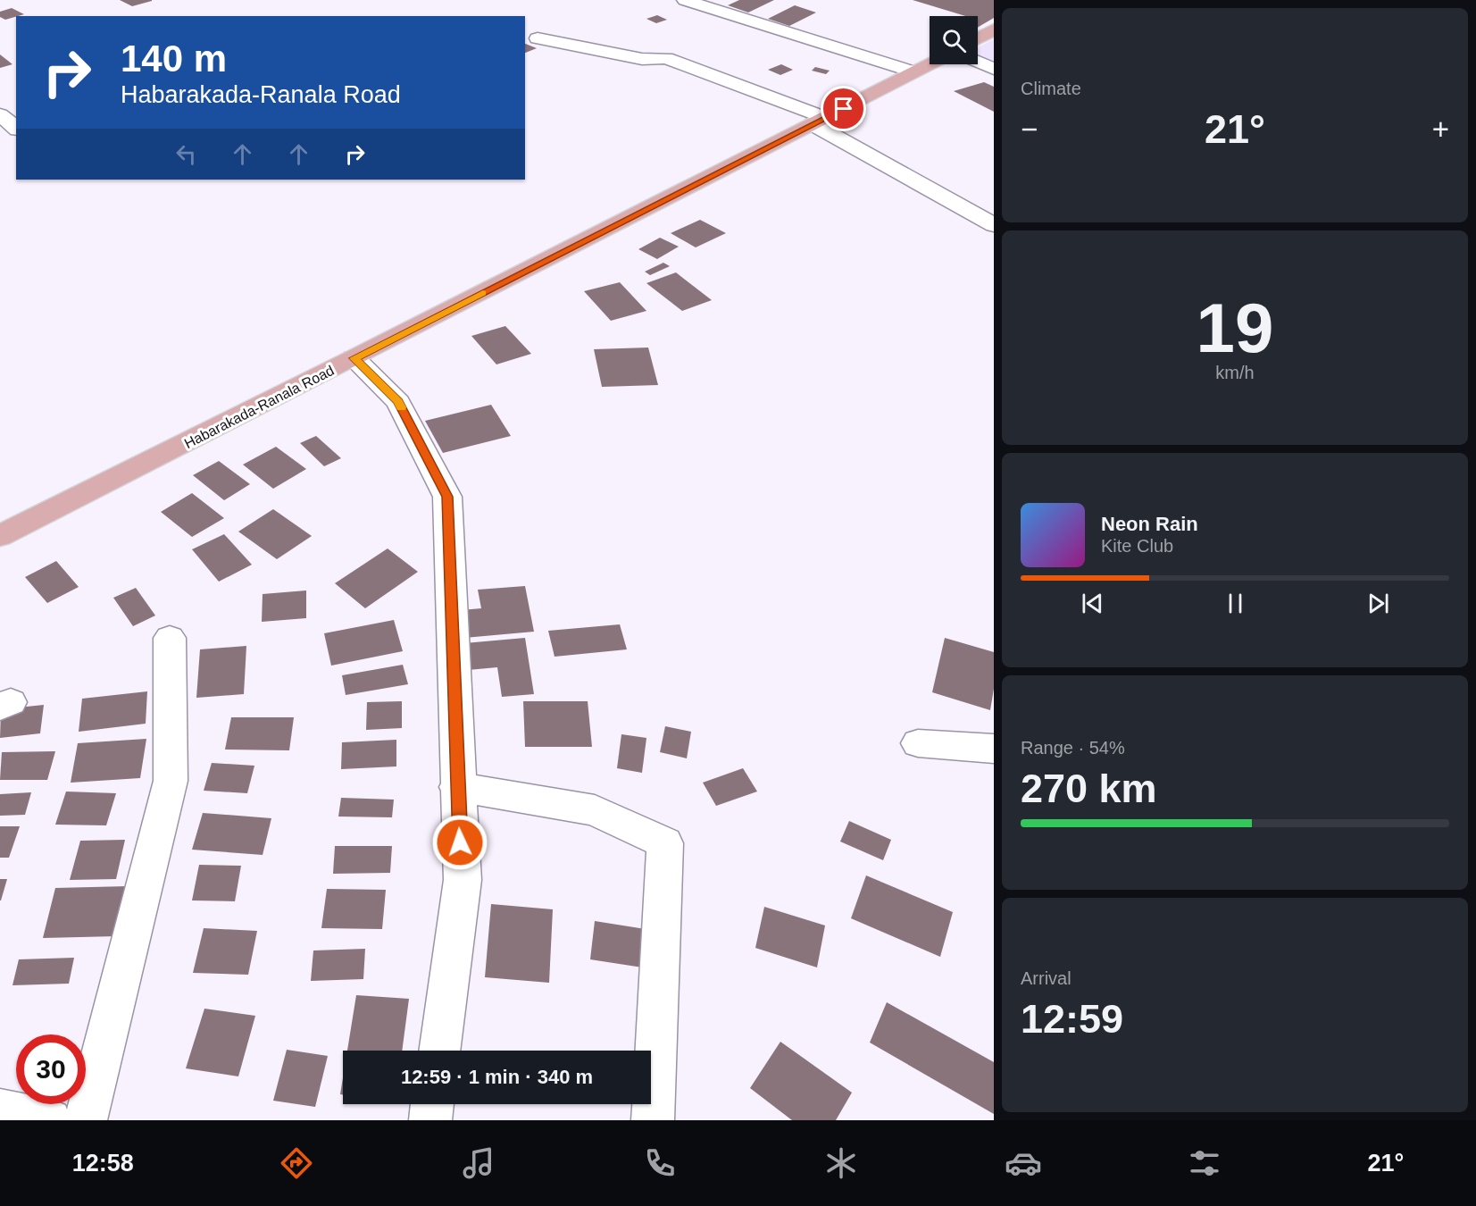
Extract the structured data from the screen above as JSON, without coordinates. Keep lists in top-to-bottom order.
{
  "streets": {
    "main road": ["Habarakada-Ranala Road"]
  },
  "page": {
    "tile": [
      "Climate",
      ["19", "km/h"],
      ["Range · 54%", "270 km"],
      ["Arrival", "12:59"]
    ],
    "turn": ["140 m", "Habarakada-Ranala Road"],
    "heat": ["−", "21°", "+"],
    "song": ["Neon Rain", "Kite Club"],
    "limit": "30",
    "trip": "12:59 · 1 min · 340 m",
    "tabs": ["12:58", "21°"]
  }
}
